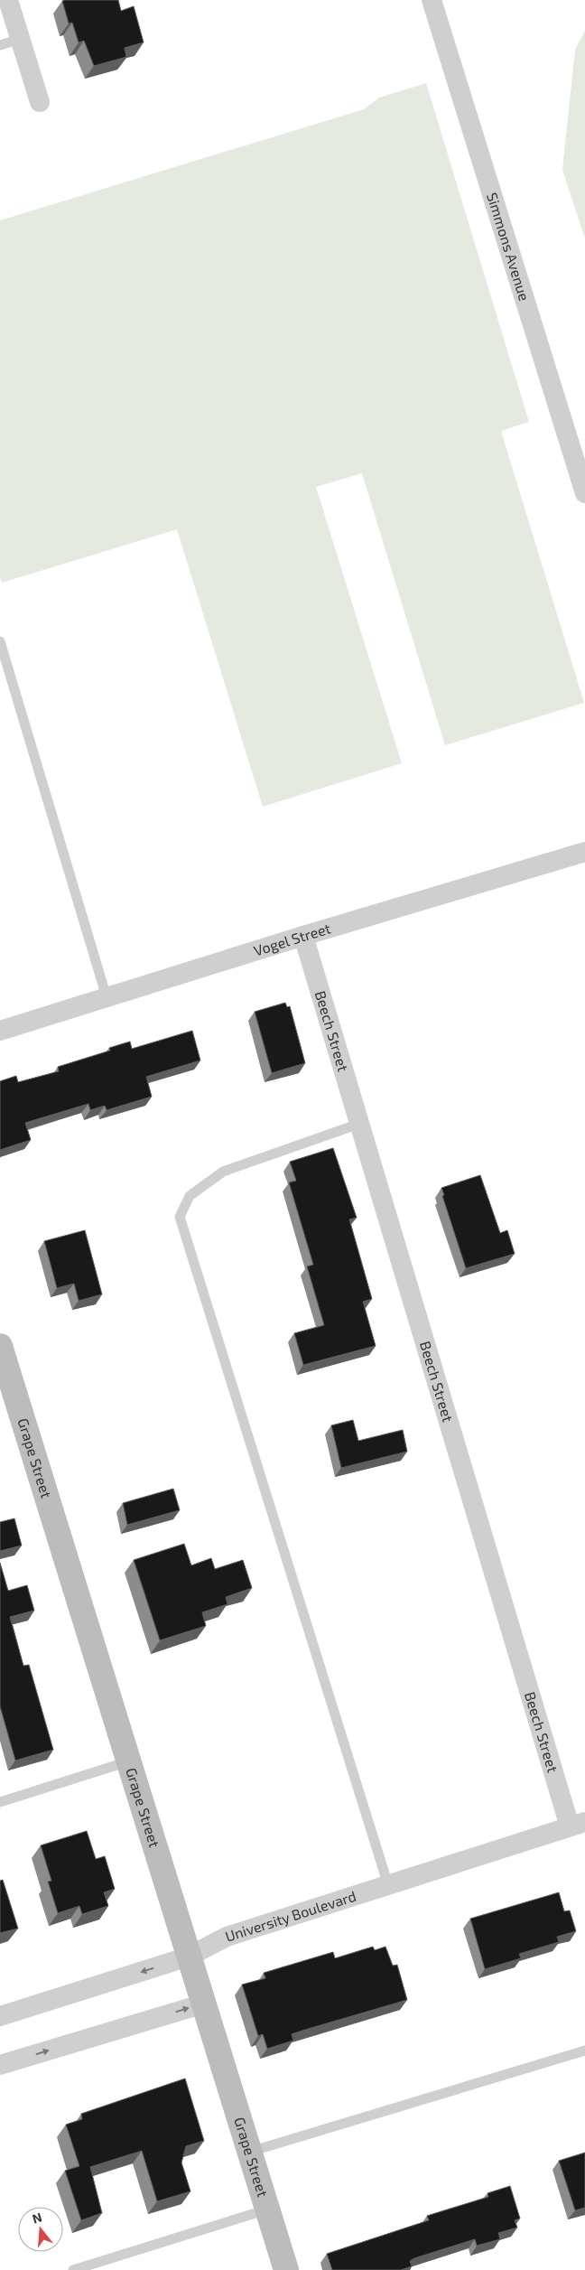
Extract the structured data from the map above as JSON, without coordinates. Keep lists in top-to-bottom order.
{
  "streets": {
    "street": [
      "Simmons Avenue",
      "Vogel Street",
      "Beech Street",
      "Grape Street",
      "University Boulevard"
    ]
  },
  "crossings": [
    ["Vogel Street", "Beech Street"],
    ["Beech Street", "University Boulevard"],
    ["Grape Street", "University Boulevard"]
  ],
  "north": "top"
}
